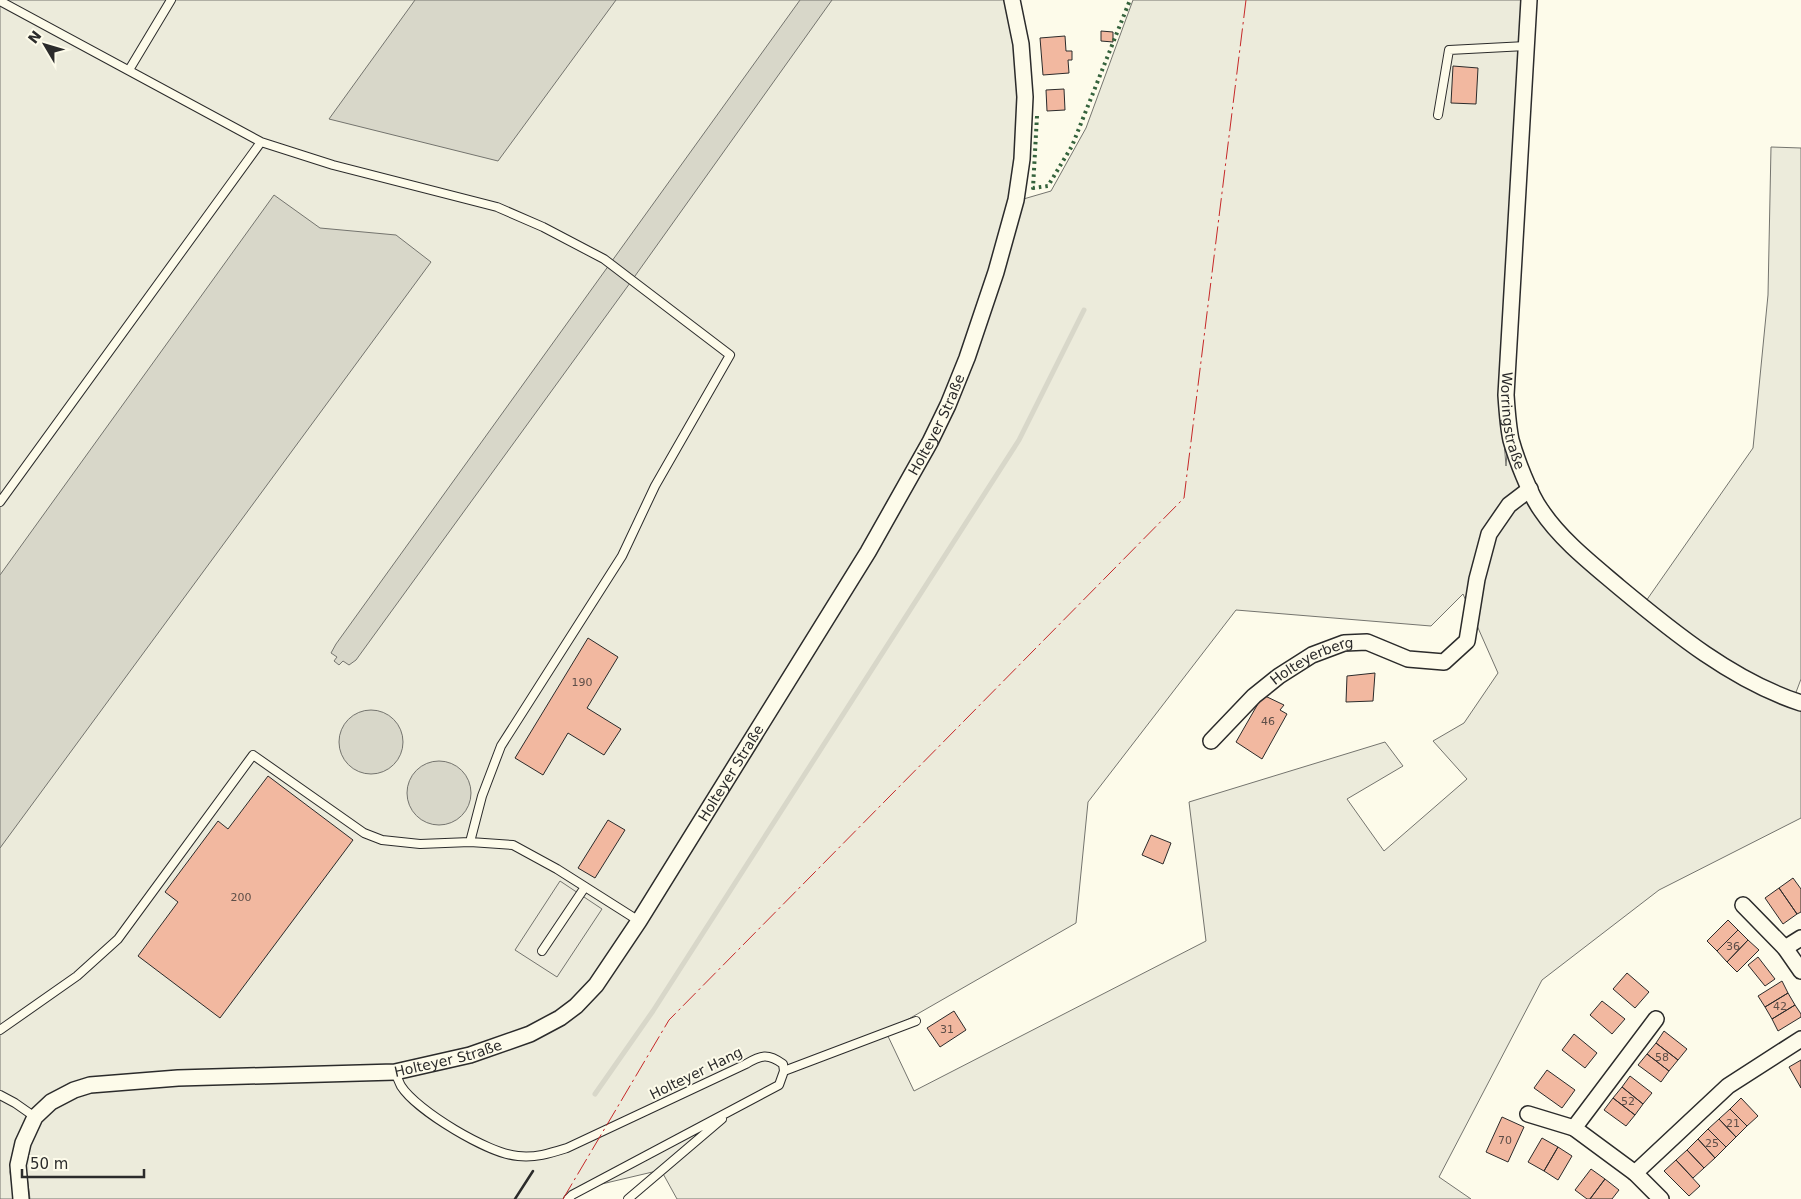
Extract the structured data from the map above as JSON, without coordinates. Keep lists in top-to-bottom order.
{
  "streets": {
    "street": ["Worringstraße", "Holteyer Straße", "Holteyerberg"],
    "lane": ["Holteyer Hang"]
  },
  "crossings": [
    ["Worringstraße", "Holteyerberg"],
    ["Holteyer Straße", "Holteyer Hang"]
  ],
  "house_numbers": [
    "190",
    "46",
    "200",
    "36",
    "42",
    "31",
    "58",
    "52",
    "21",
    "70",
    "25"
  ],
  "scale_bar": "50 m",
  "north": "top left"
}
